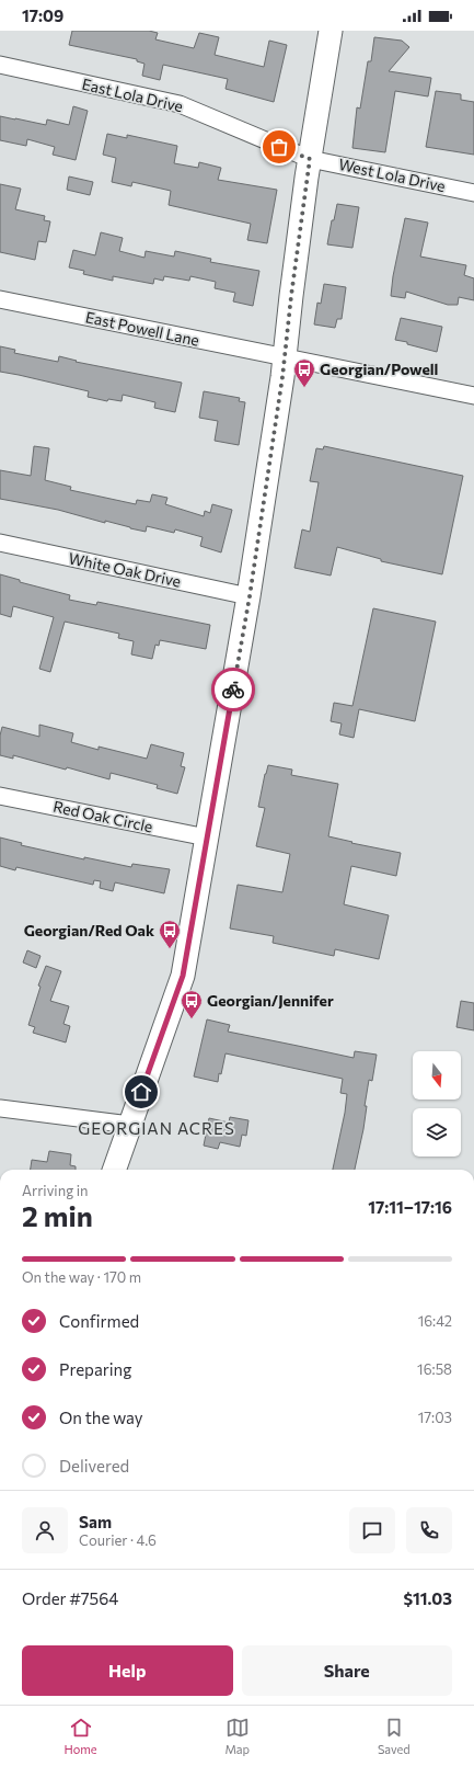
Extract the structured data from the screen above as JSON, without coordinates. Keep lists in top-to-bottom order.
{
  "streets": {
    "street": [
      "East Lola Drive",
      "West Lola Drive",
      "East Powell Lane",
      "White Oak Drive",
      "Red Oak Circle"
    ]
  },
  "crossings": [
    ["East Lola Drive", "West Lola Drive"]
  ],
  "districts": ["GEORGIAN ACRES"],
  "places": {
    "bus stop": ["Georgian/Powell", "Georgian/Red Oak", "Georgian/Jennifer"]
  },
  "north": "bottom",
  "page": {
    "status": "17:09",
    "heading": ["2 min", "Arriving in", "17:11–17:16"],
    "panel": [
      "Sam",
      "Courier · 4.6",
      "Order #7564",
      "$11.03"
    ],
    "bar": "On the way · 170 m",
    "list": [
      ["Confirmed", "16:42"],
      ["Preparing", "16:58"],
      ["On the way", "17:03"],
      "Delivered"
    ],
    "buttons": ["Help", "Share"],
    "tabs": ["Home", "Map", "Saved"]
  }
}
